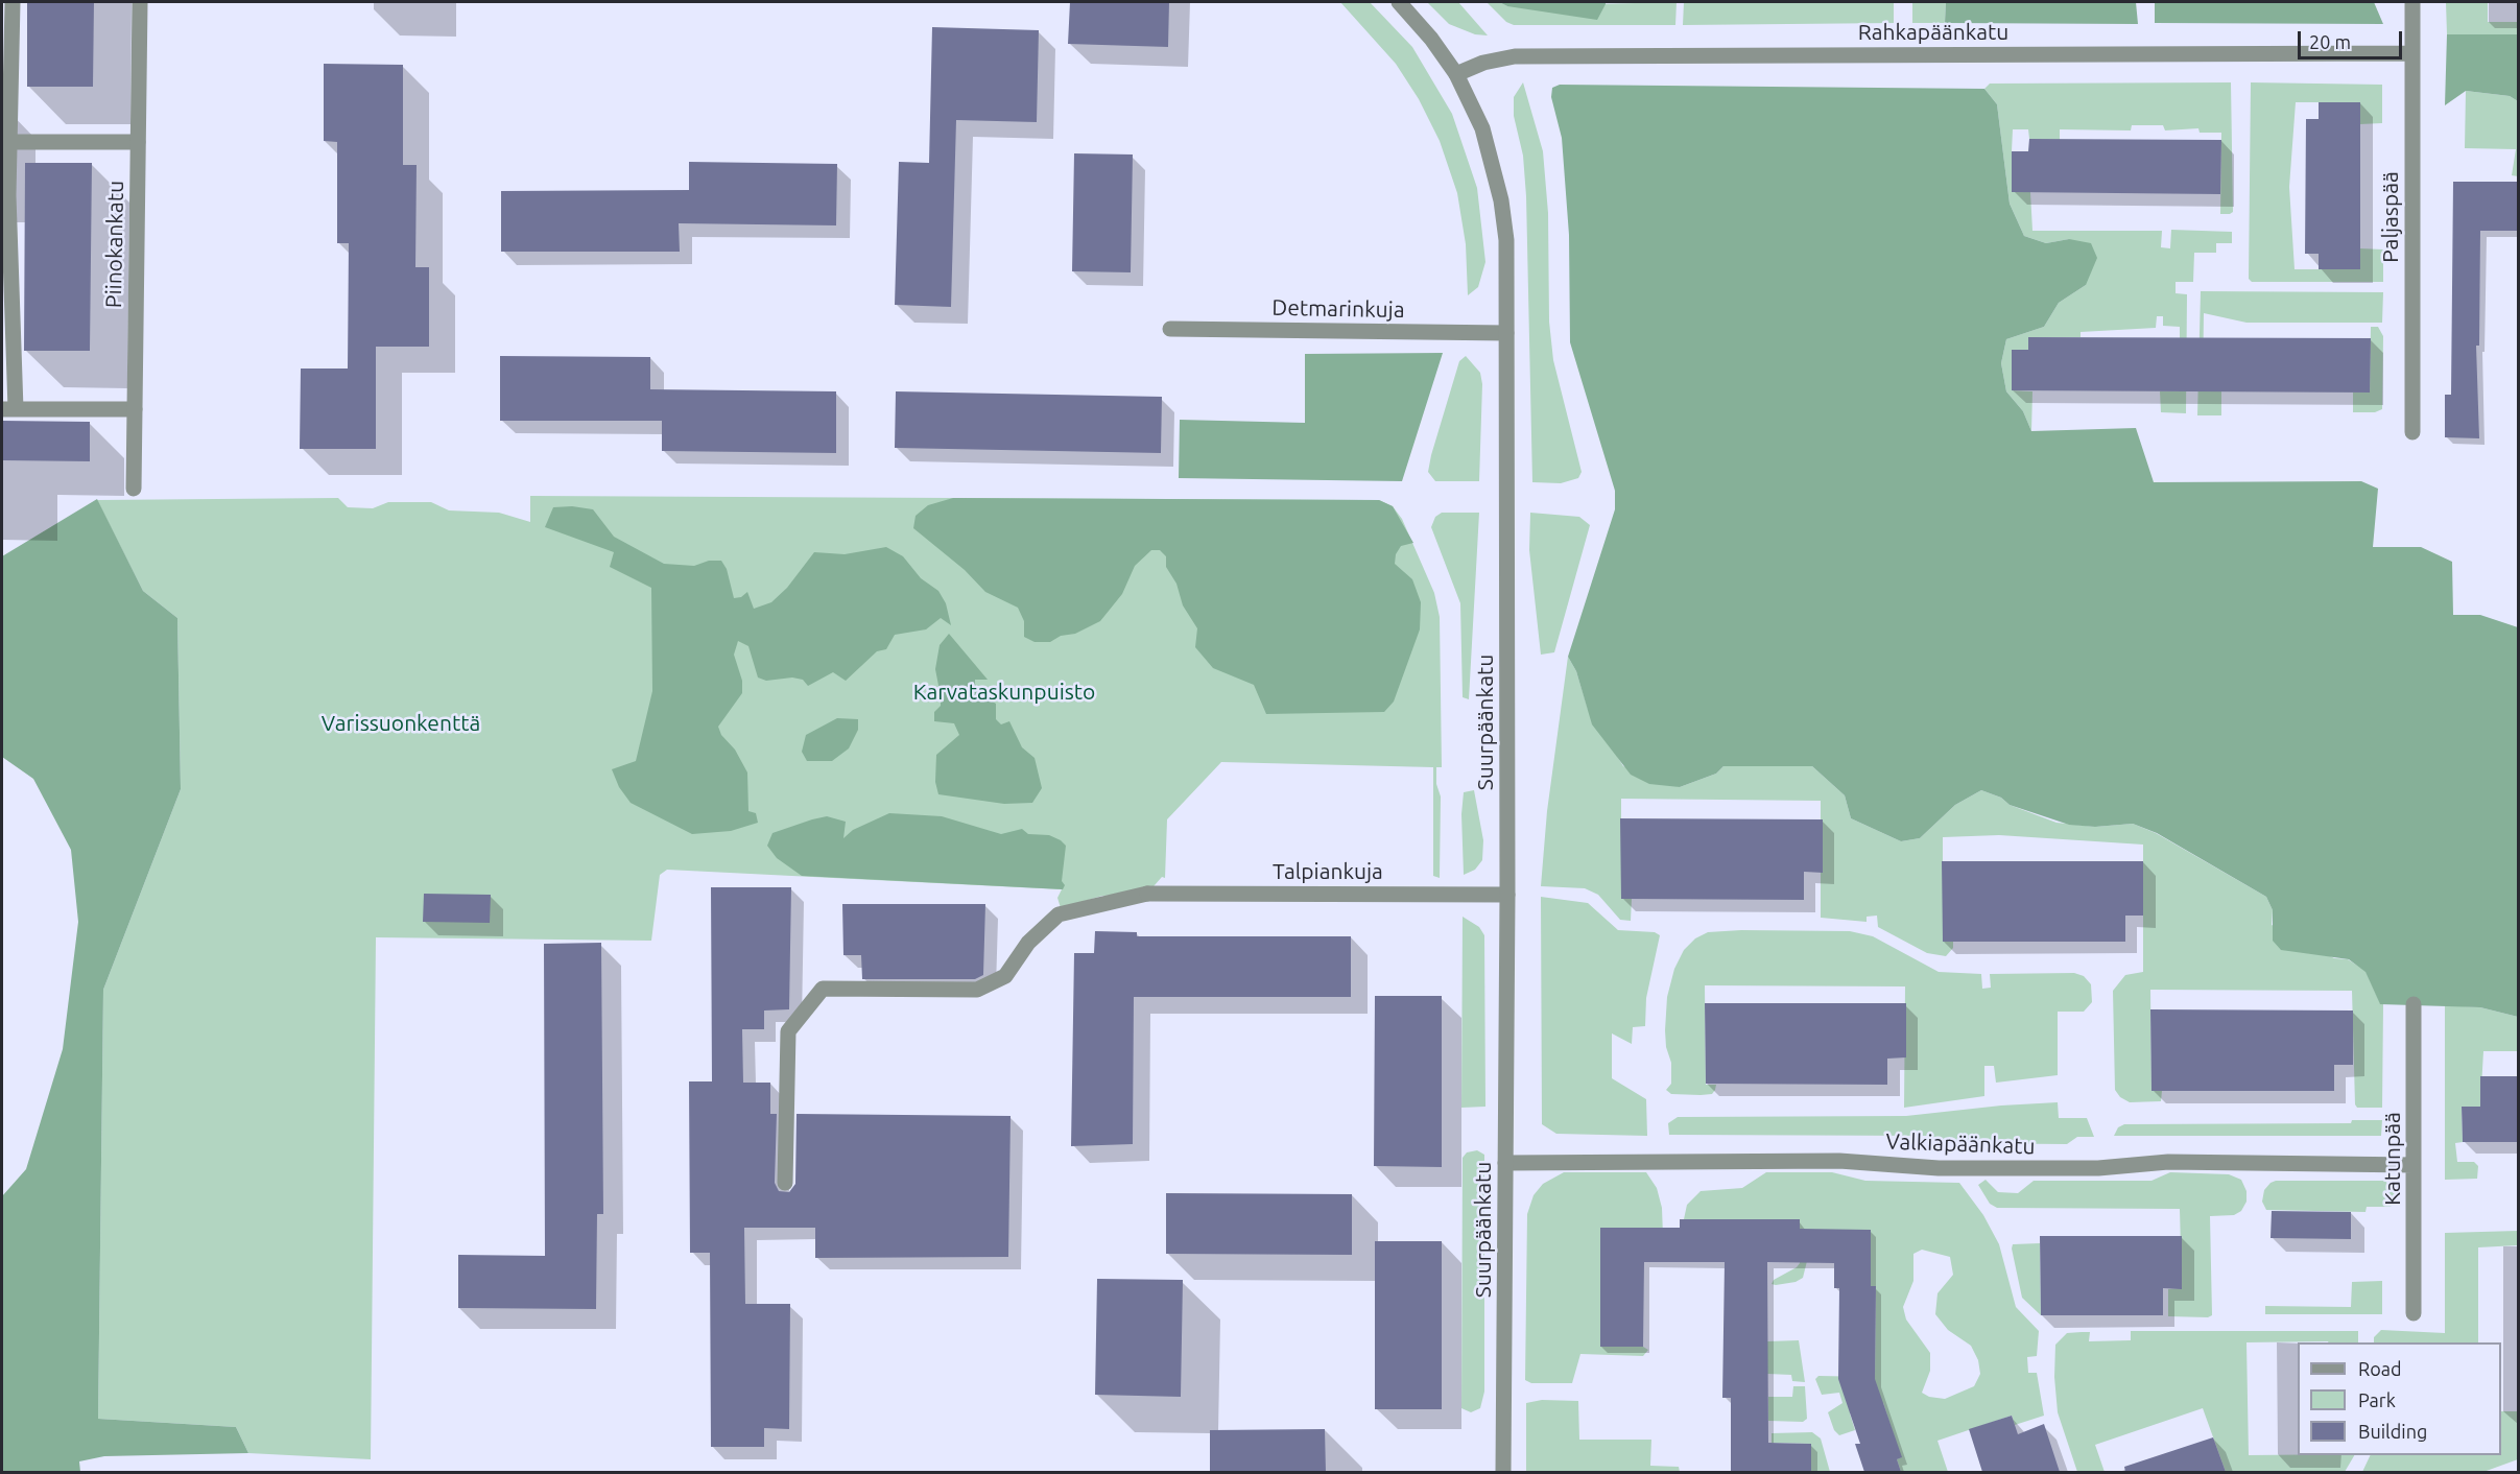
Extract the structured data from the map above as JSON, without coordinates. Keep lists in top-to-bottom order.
{
  "streets": {
    "street": [
      "Rahkapäänkatu",
      "Paljaspää",
      "Piinokankatu",
      "Detmarinkuja",
      "Suurpäänkatu",
      "Talpiankuja",
      "Valkiapäänkatu",
      "Katunpää"
    ]
  },
  "crossings": [
    ["Rahkapäänkatu", "Paljaspää"],
    ["Rahkapäänkatu", "Suurpäänkatu"],
    ["Detmarinkuja", "Suurpäänkatu"],
    ["Suurpäänkatu", "Talpiankuja"],
    ["Suurpäänkatu", "Valkiapäänkatu"],
    ["Valkiapäänkatu", "Katunpää"]
  ],
  "parks": ["Karvataskunpuisto", "Varissuonkenttä"],
  "legend": ["Road", "Park", "Building"],
  "scale_bar": "20 m"
}
